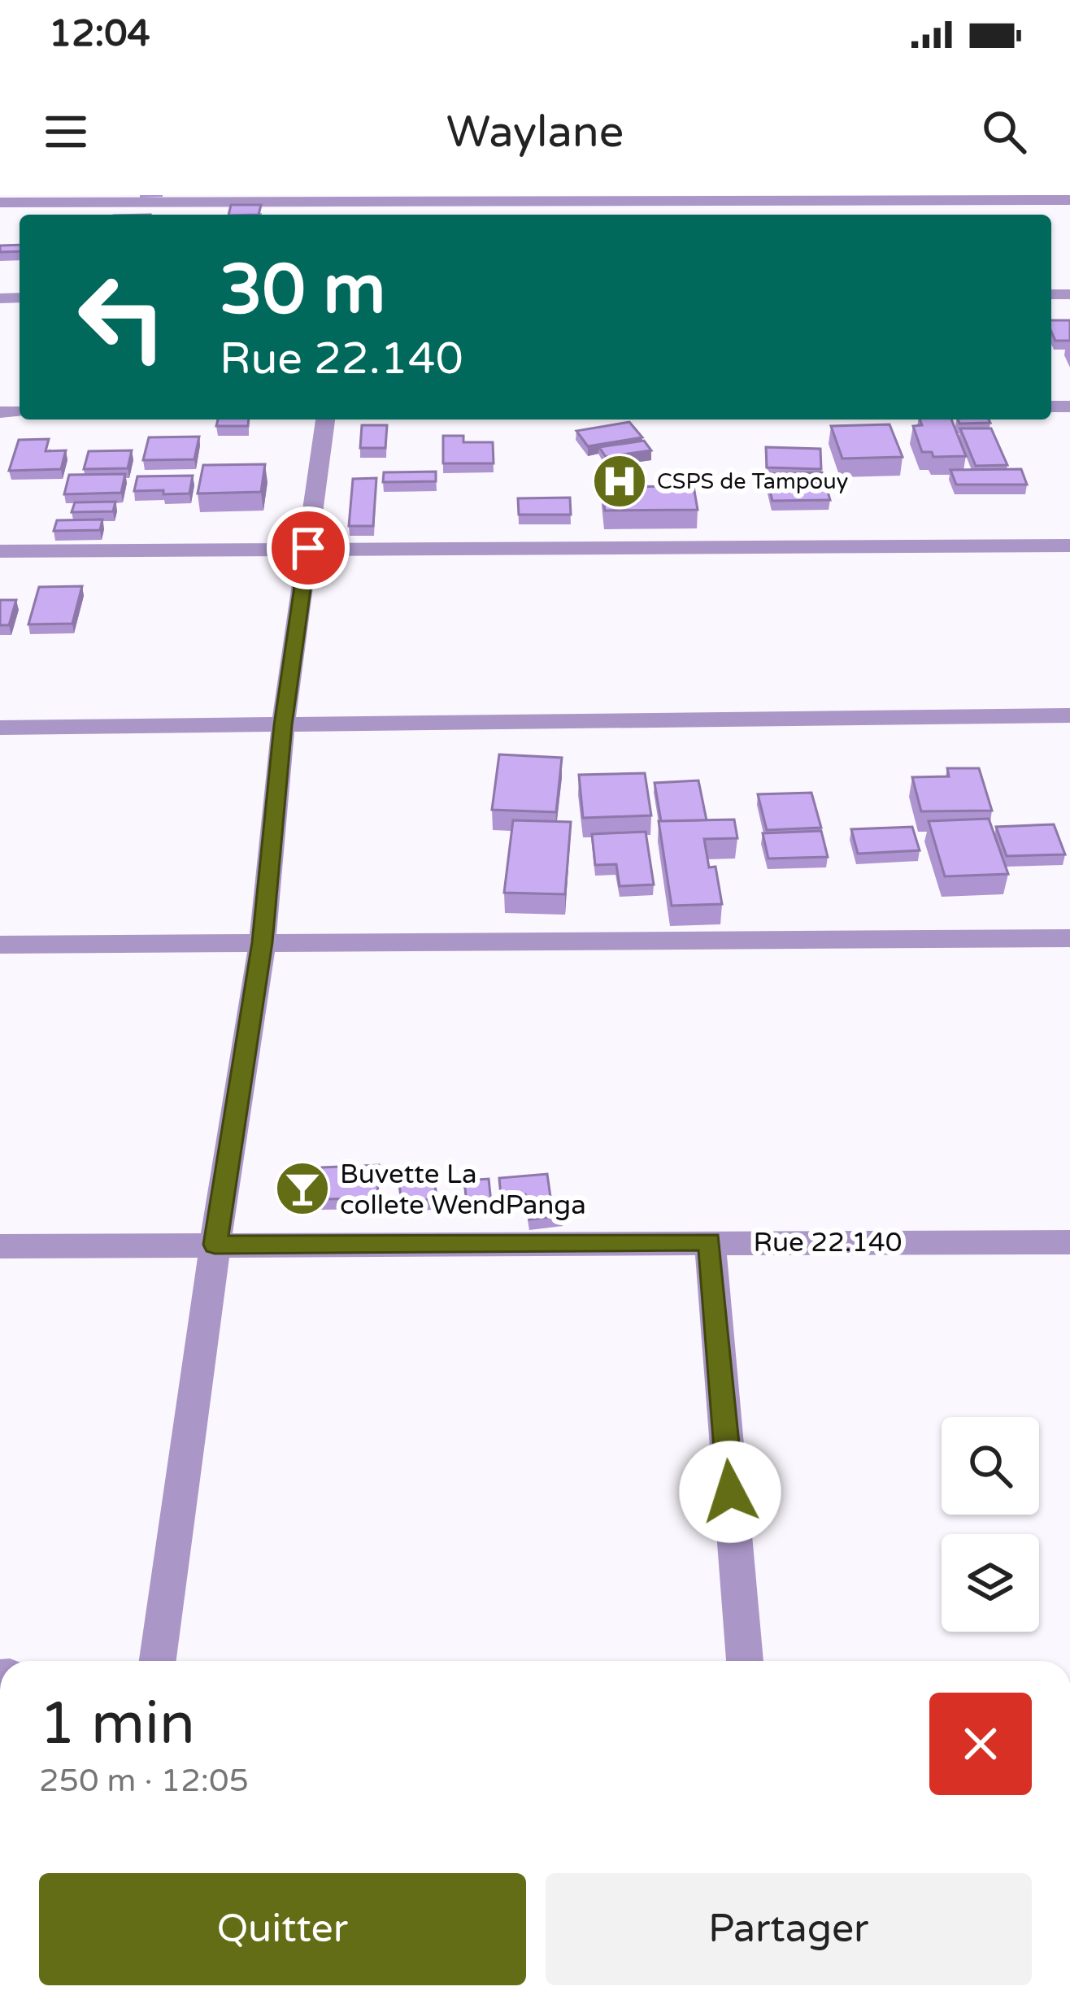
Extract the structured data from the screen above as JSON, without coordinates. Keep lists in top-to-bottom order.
{
  "streets": {
    "street": ["Rue 22.140"]
  },
  "places": {
    "hospital": ["CSPS de Tampouy"],
    "bar": ["Buvette La collete WendPanga"]
  },
  "page": {
    "status": "12:04",
    "header": "Waylane",
    "turn": ["30 m", "Rue 22.140"],
    "heading": ["1 min", "250 m · 12:05"],
    "buttons": ["Quitter", "Partager"]
  }
}
